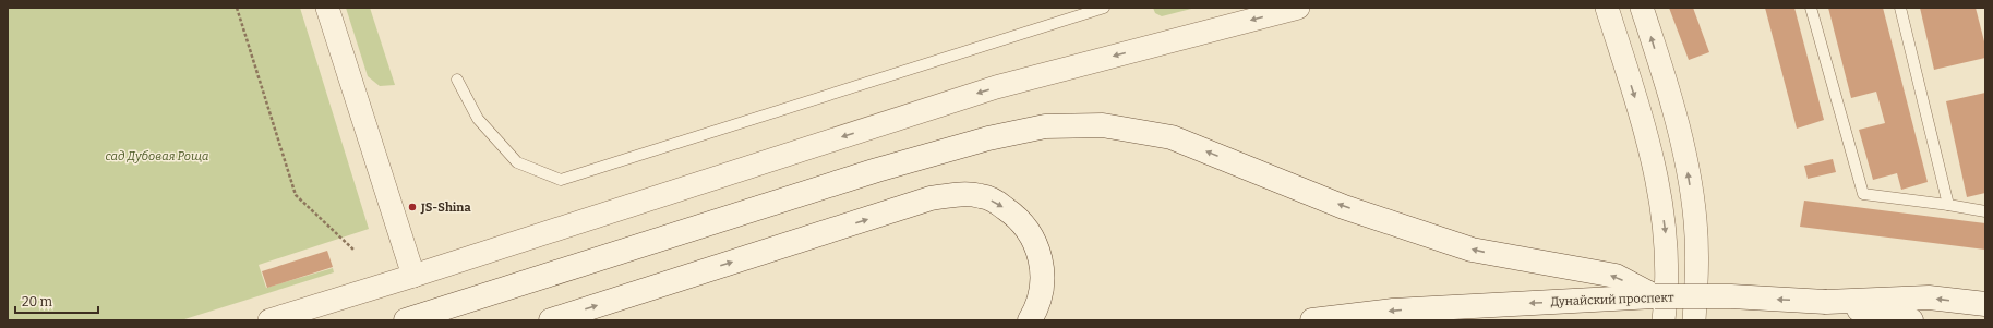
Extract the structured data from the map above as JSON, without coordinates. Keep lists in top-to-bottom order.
{
  "streets": {
    "main road": ["Дунайский проспект"]
  },
  "parks": ["сад Дубовая Роща"],
  "places": ["JS-Shina"],
  "scale_bar": "20 m"
}
